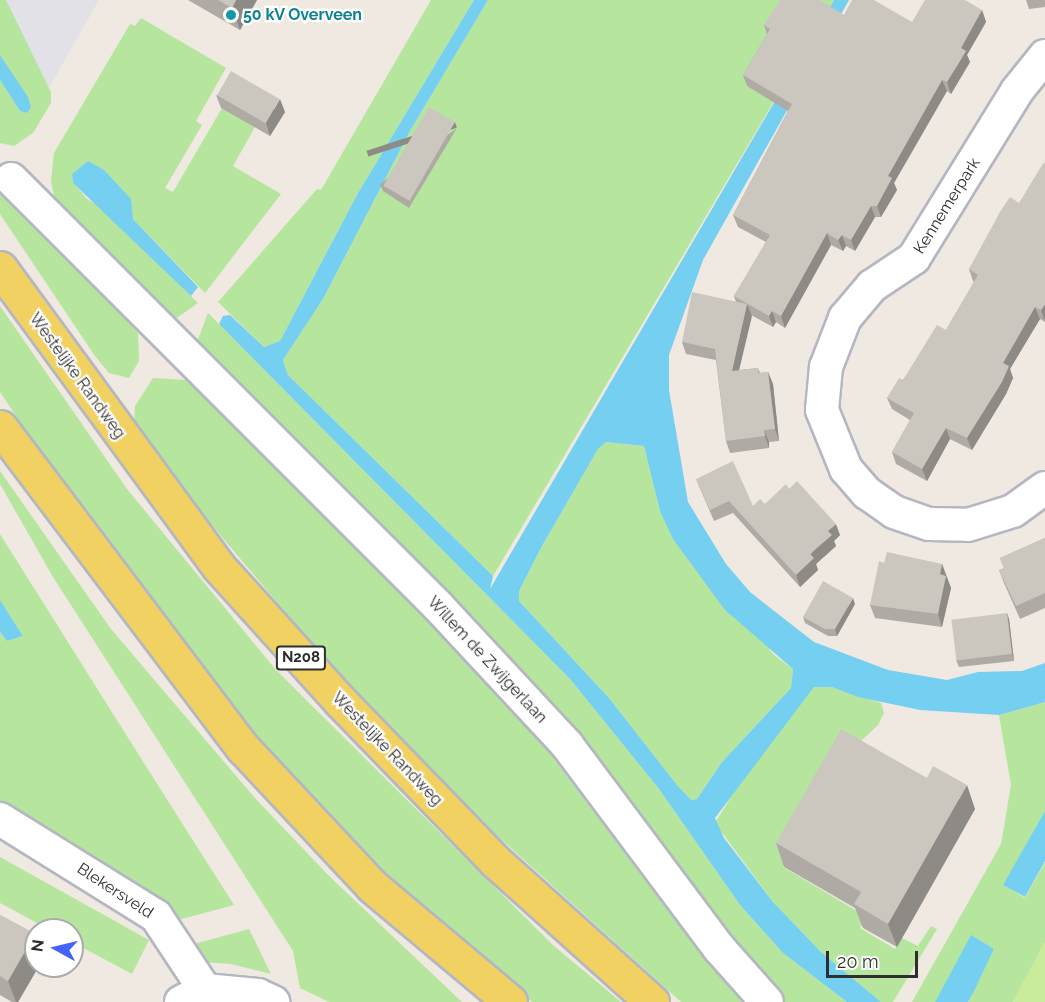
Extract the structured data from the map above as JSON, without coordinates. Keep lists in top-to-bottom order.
{
  "streets": {
    "main road": ["Westelijke Randweg", "N208"],
    "street": ["Kennemerpark", "Willem de Zwijgerlaan", "Blekersveld"]
  },
  "places": ["50 kV Overveen"],
  "scale_bar": "20 m",
  "north": "left"
}
